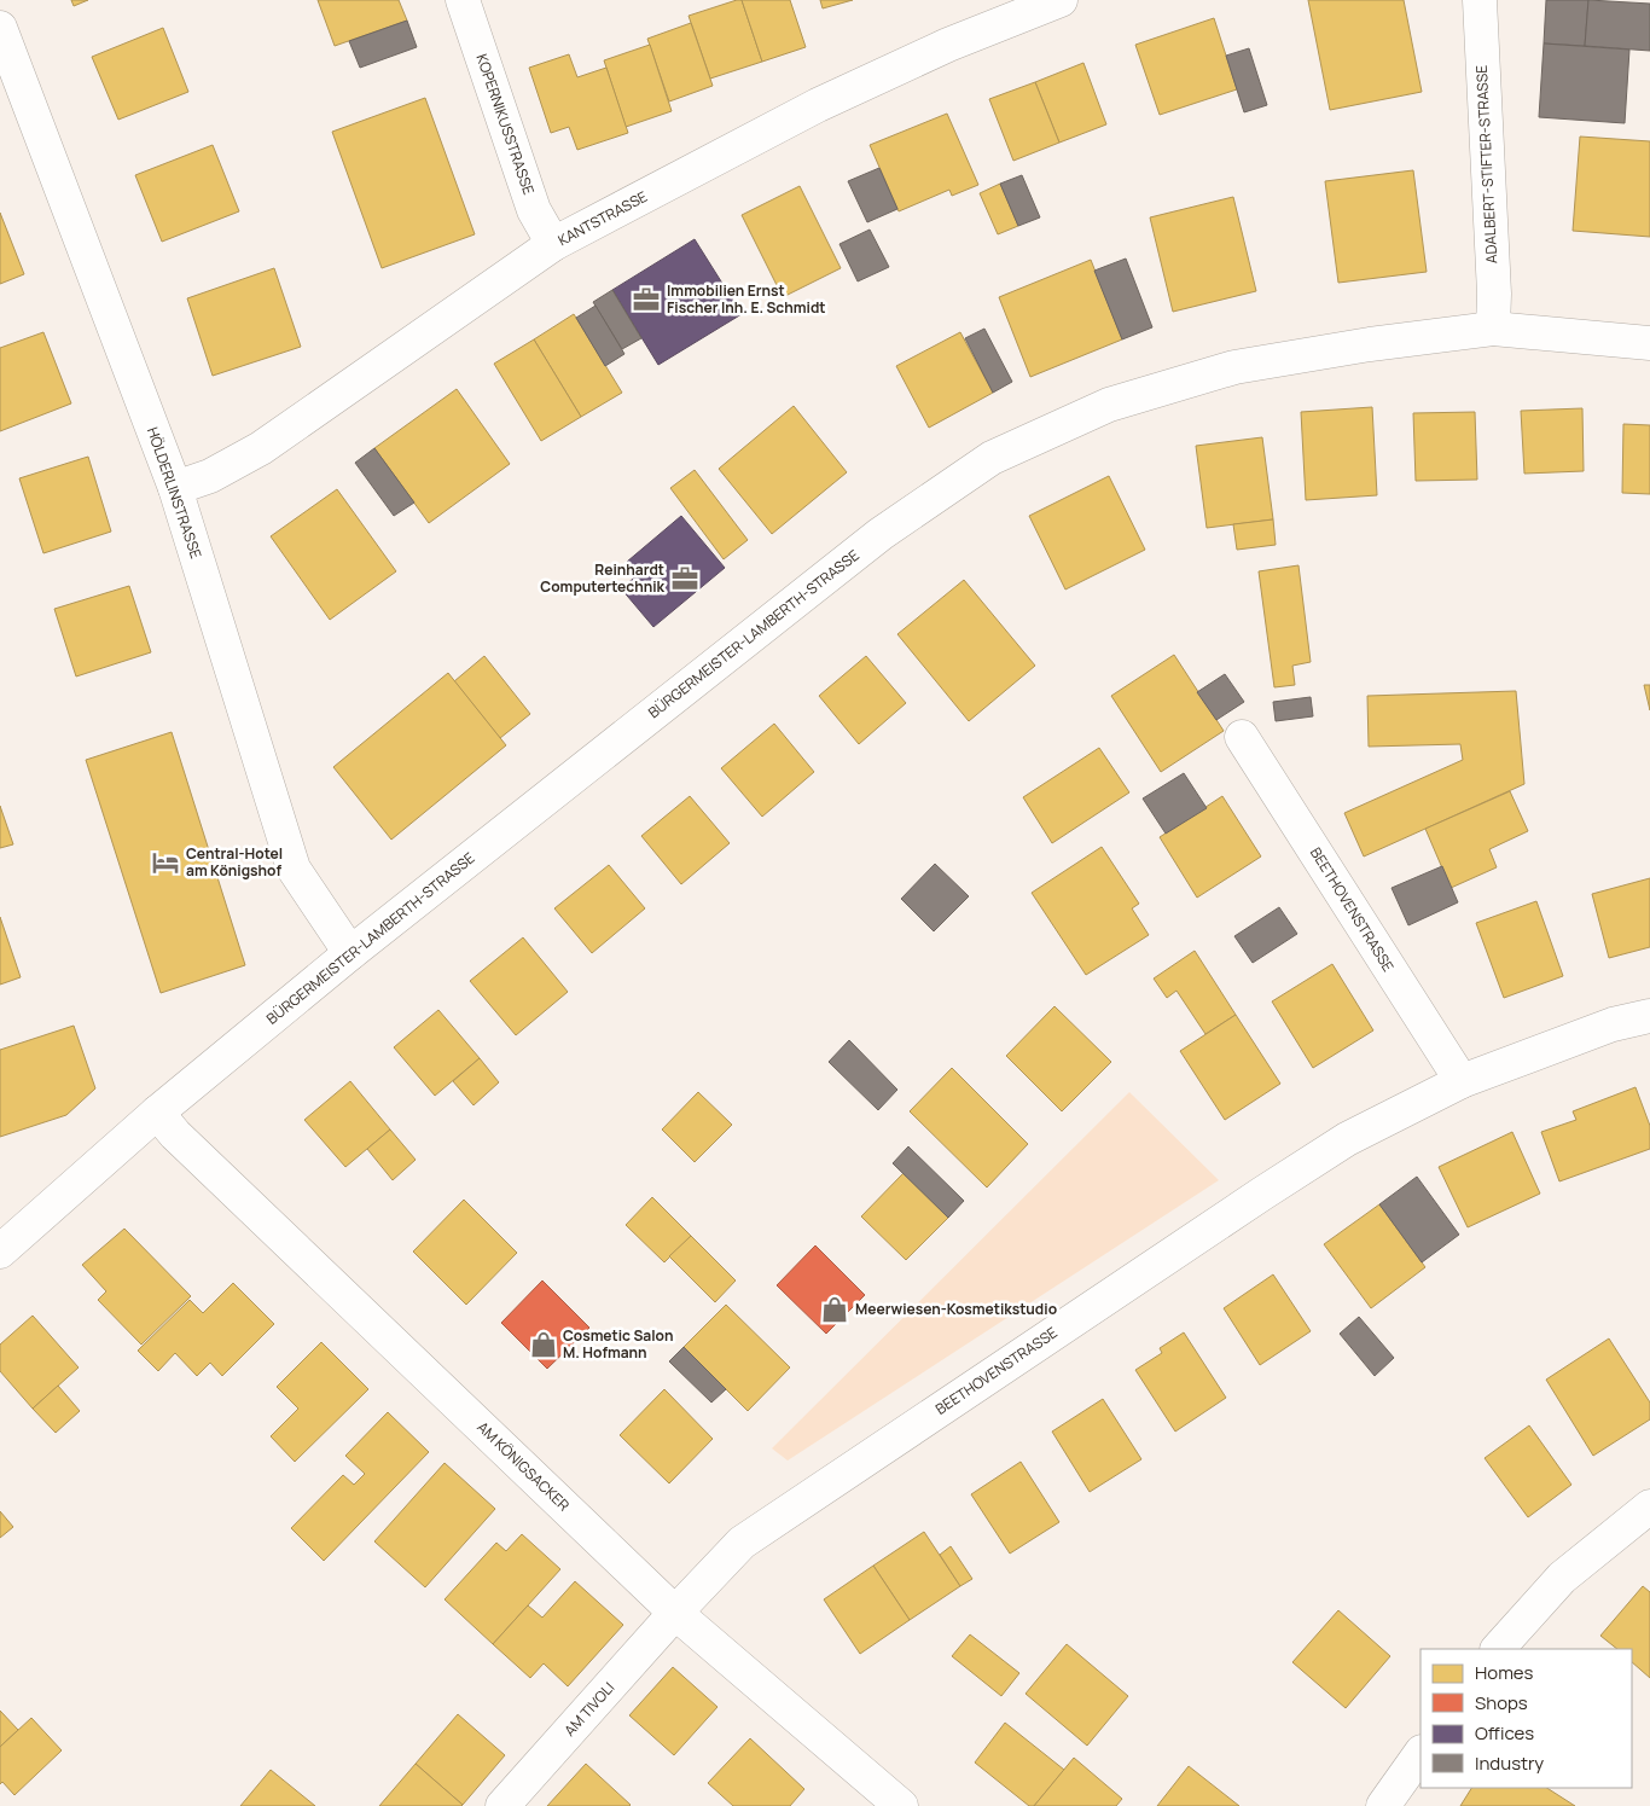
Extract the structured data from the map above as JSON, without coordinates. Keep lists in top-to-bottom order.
{
  "streets": {
    "street": [
      "KOPERNIKUSSTRASSE",
      "ADALBERT-STIFTER-STRASSE",
      "KANTSTRASSE",
      "HÖLDERLINSTRASSE",
      "BÜRGERMEISTER-LAMBERTH-STRASSE",
      "BEETHOVENSTRASSE",
      "AM KÖNIGSACKER",
      "AM TIVOLI"
    ]
  },
  "crossings": [
    ["KOPERNIKUSSTRASSE", "KANTSTRASSE"],
    ["ADALBERT-STIFTER-STRASSE", "BÜRGERMEISTER-LAMBERTH-STRASSE"],
    ["KANTSTRASSE", "HÖLDERLINSTRASSE"],
    ["HÖLDERLINSTRASSE", "BÜRGERMEISTER-LAMBERTH-STRASSE"],
    ["BÜRGERMEISTER-LAMBERTH-STRASSE", "AM KÖNIGSACKER"],
    ["BEETHOVENSTRASSE", "AM KÖNIGSACKER"],
    ["BEETHOVENSTRASSE", "AM TIVOLI"],
    ["AM KÖNIGSACKER", "AM TIVOLI"]
  ],
  "places": {
    "office": ["Immobilien Ernst Fischer Inh. E. Schmidt", "Reinhardt Computertechnik"],
    "hotel": ["Central-Hotel am Königshof"],
    "shop": ["Meerwiesen-Kosmetikstudio", "Cosmetic Salon M. Hofmann"]
  },
  "legend": [
    "Homes",
    "Shops",
    "Offices",
    "Industry"
  ]
}
